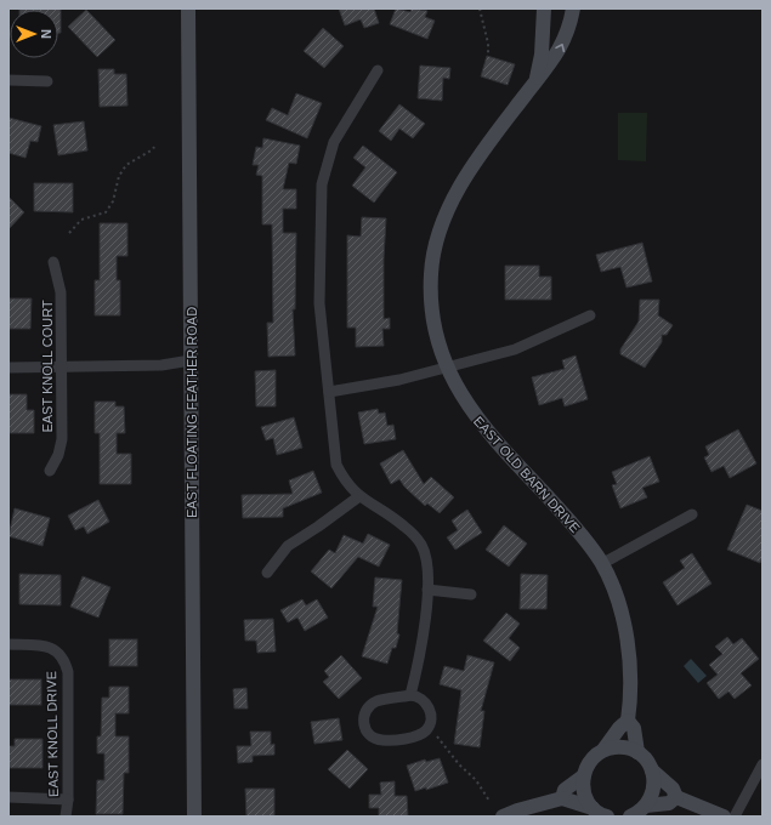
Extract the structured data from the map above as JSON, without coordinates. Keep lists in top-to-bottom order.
{
  "streets": {
    "street": [
      "EAST KNOLL COURT",
      "EAST FLOATING FEATHER ROAD",
      "EAST OLD BARN DRIVE",
      "EAST KNOLL DRIVE"
    ]
  },
  "north": "right"
}
